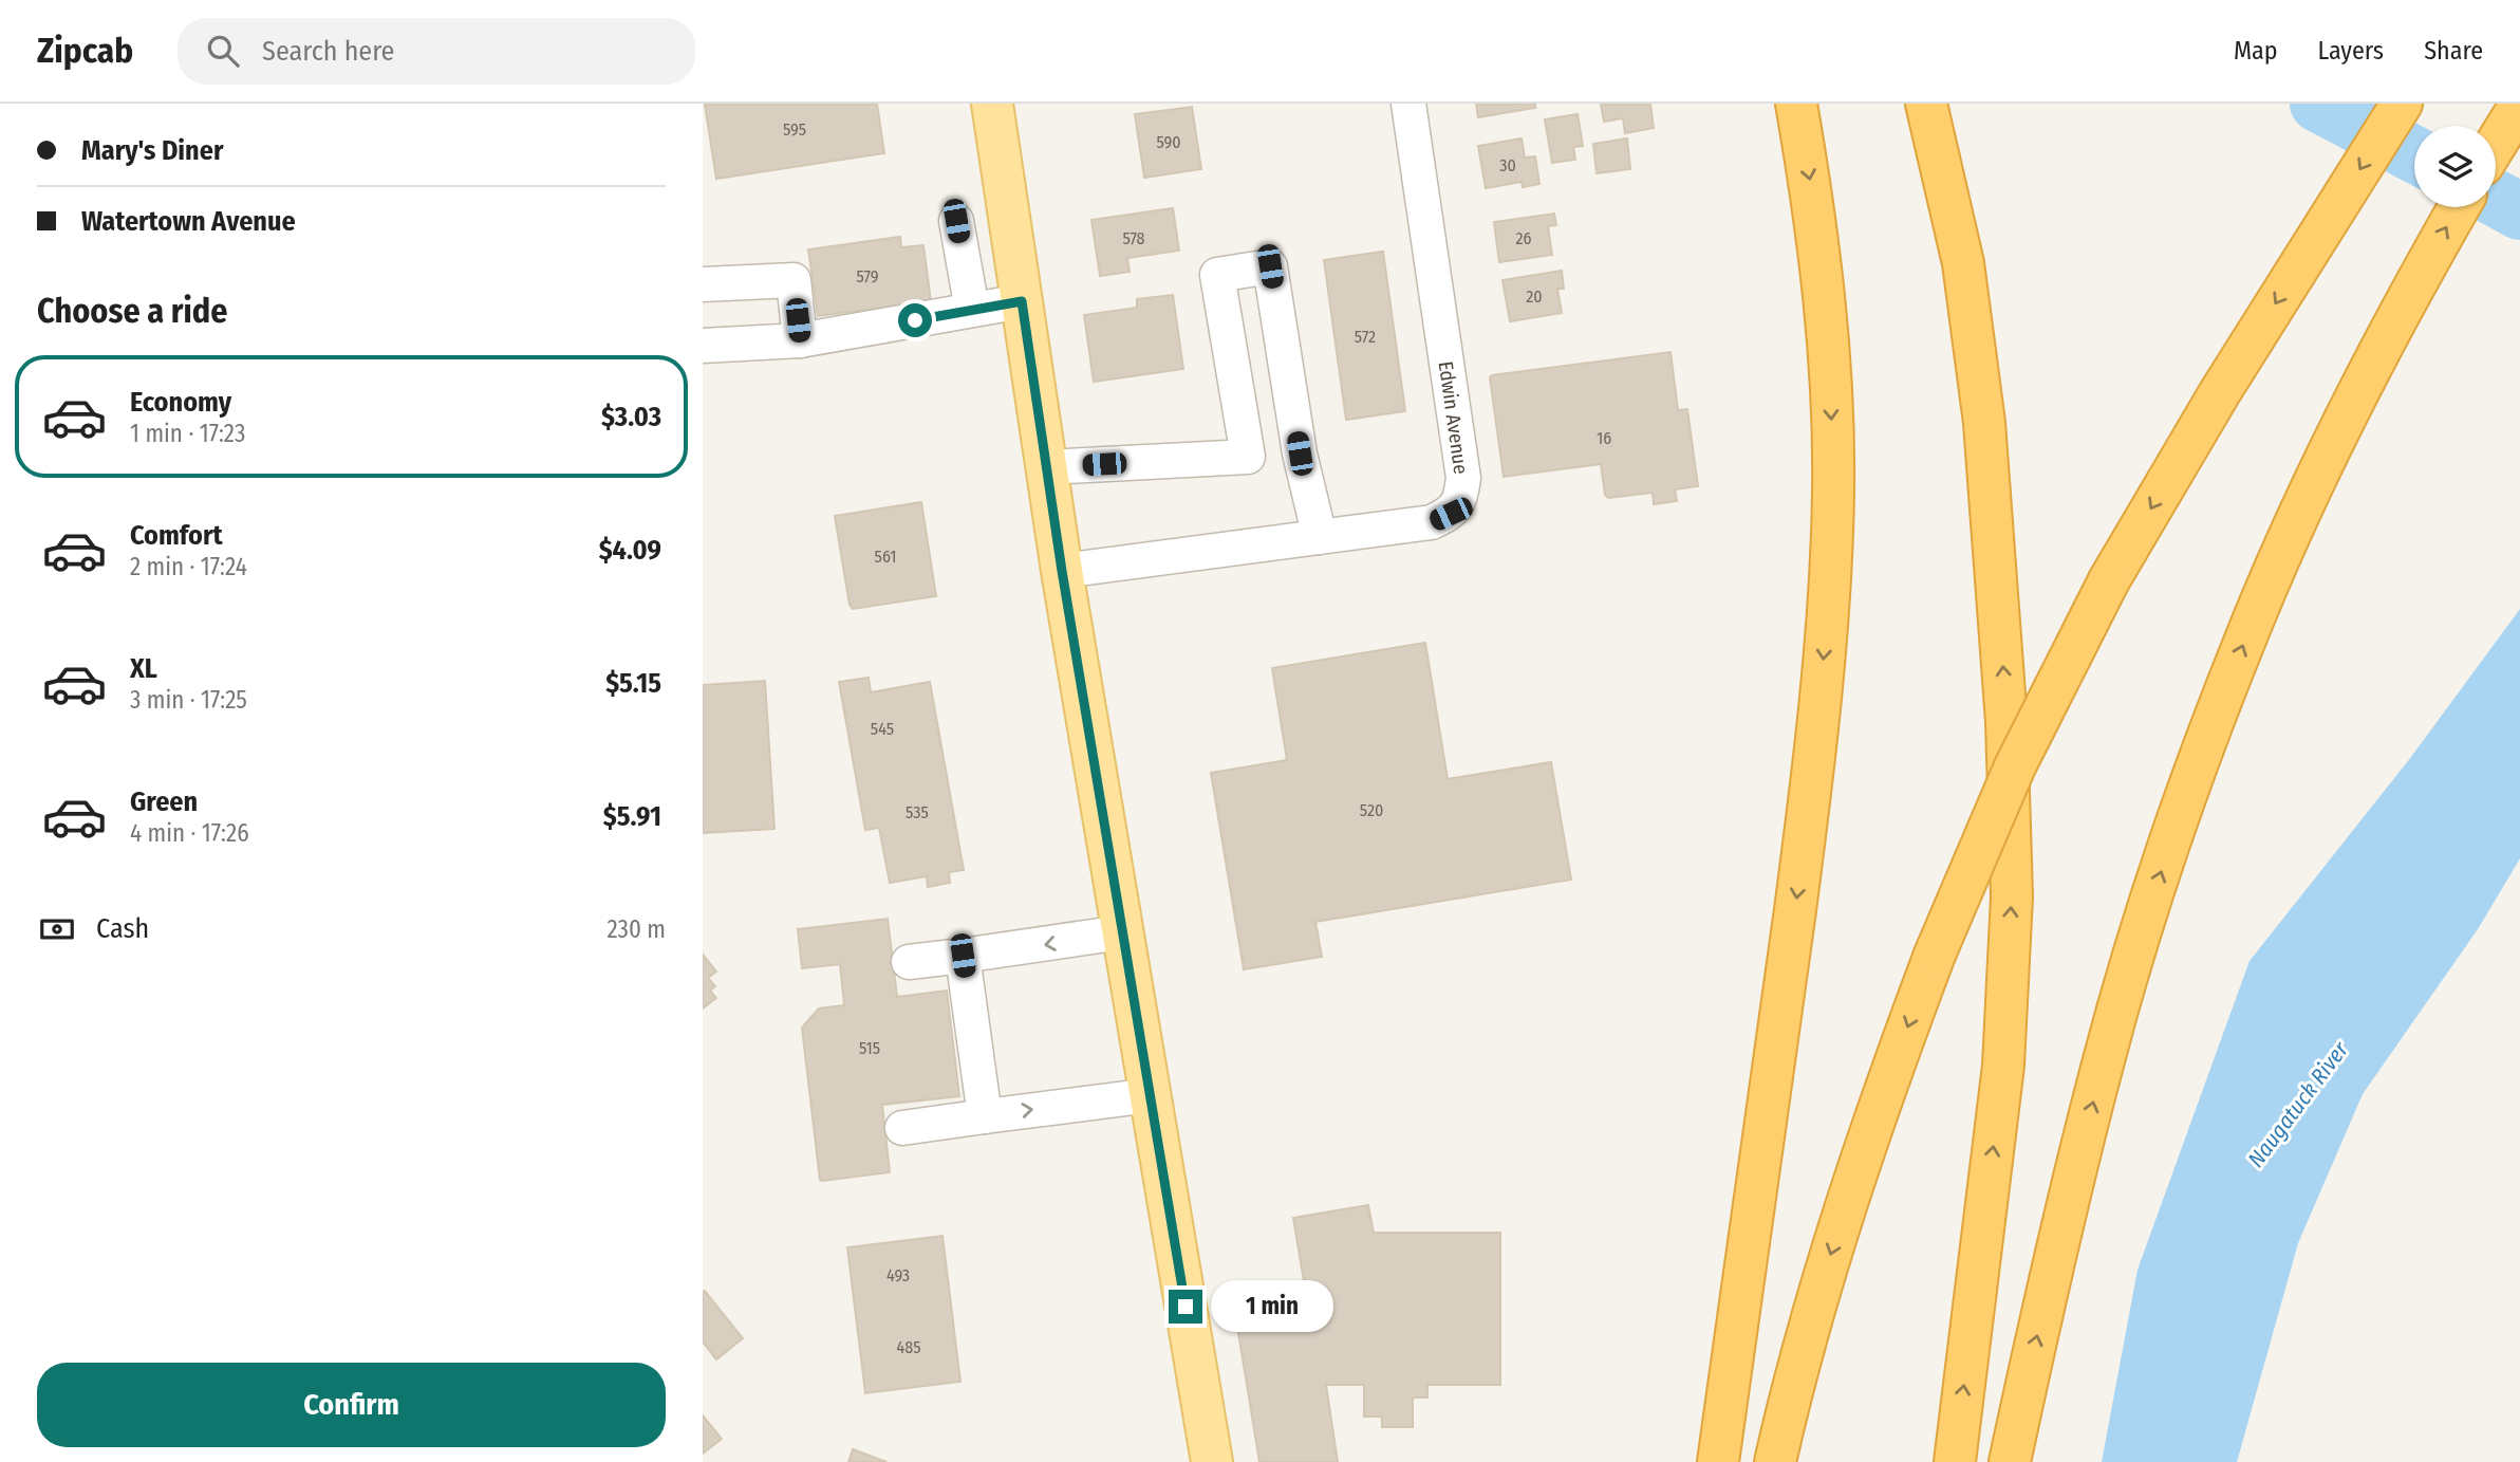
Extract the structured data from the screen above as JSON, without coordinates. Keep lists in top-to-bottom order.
{
  "streets": {
    "street": ["Edwin Avenue"]
  },
  "water": ["Naugatuck River"],
  "house_numbers": [
    "595",
    "590",
    "30",
    "578",
    "26",
    "579",
    "20",
    "572",
    "16",
    "561",
    "545",
    "520",
    "535",
    "515",
    "493",
    "485"
  ],
  "page": {
    "header": "Zipcab",
    "search": "Search here",
    "nav": ["Map", "Layers", "Share"],
    "banner": ["Mary's Diner", "Watertown Avenue"],
    "heading": "Choose a ride",
    "list": [
      {
        "name": "Economy",
        "note": "1 min · 17:23",
        "value": "$3.03"
      },
      {
        "name": "Comfort",
        "note": "2 min · 17:24",
        "value": "$4.09"
      },
      {
        "name": "XL",
        "note": "3 min · 17:25",
        "value": "$5.15"
      },
      {
        "name": "Green",
        "note": "4 min · 17:26",
        "value": "$5.91"
      }
    ],
    "pay": ["Cash", "230 m"],
    "bubble": "1 min",
    "buttons": "Confirm"
  }
}
